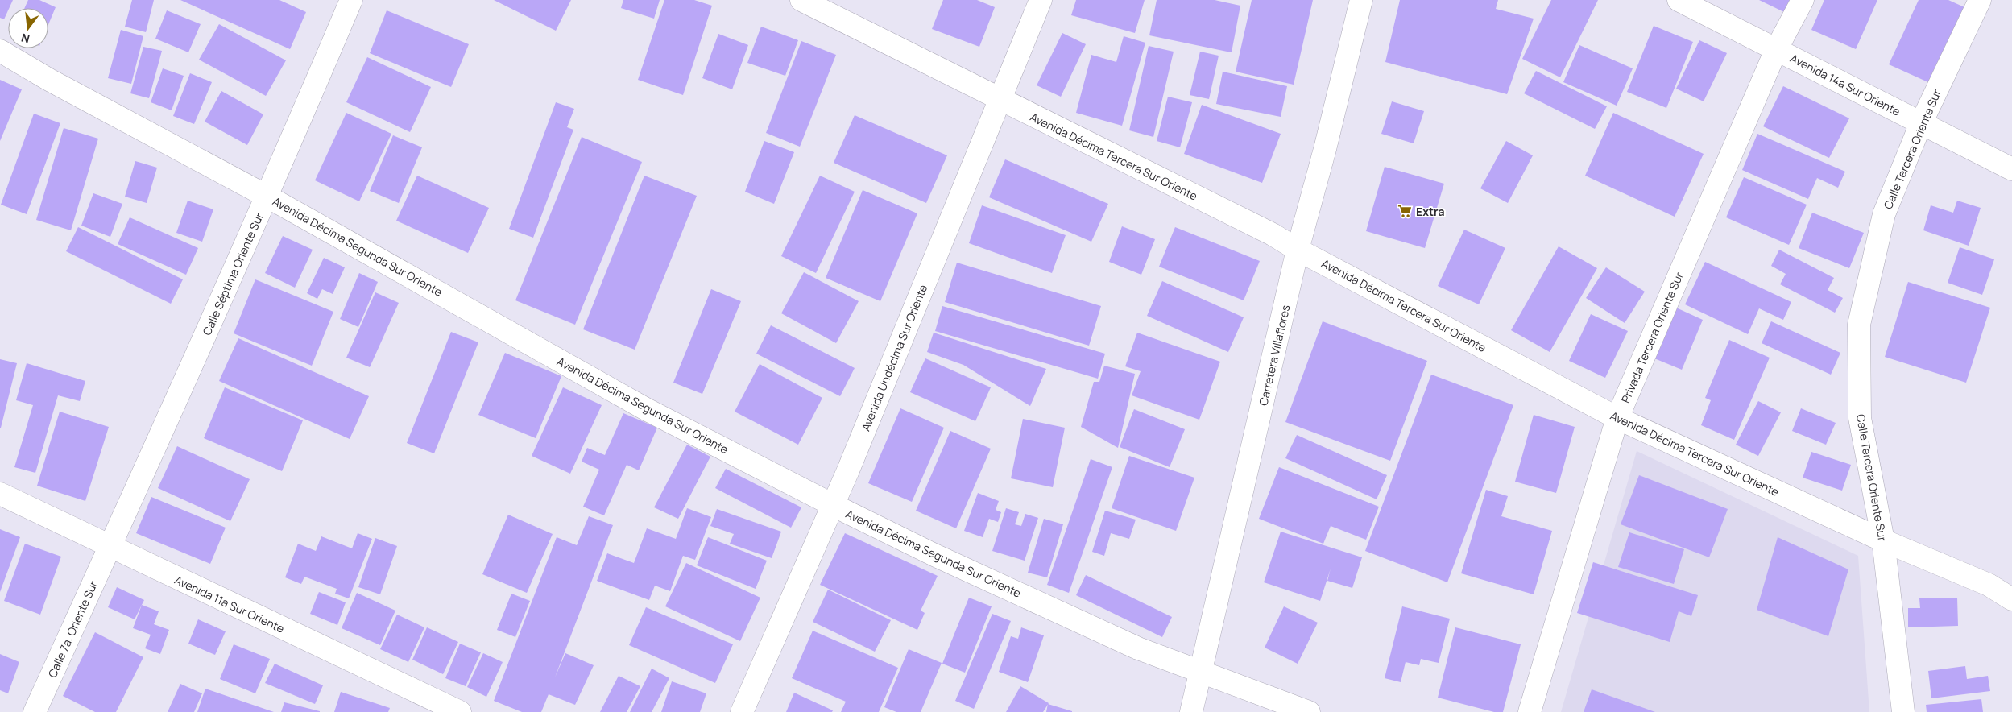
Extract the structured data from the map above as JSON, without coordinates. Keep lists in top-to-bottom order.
{
  "streets": {
    "street": [
      "Avenida 14a Sur Oriente",
      "Calle Tercera Oriente Sur",
      "Avenida Décima Tercera Sur Oriente",
      "Avenida Décima Segunda Sur Oriente",
      "Calle Séptima Oriente Sur",
      "Privada Tercera Oriente Sur",
      "Carretera Villaflores",
      "Avenida Undécima Sur Oriente",
      "Avenida 11a Sur Oriente",
      "Calle 7a. Oriente Sur"
    ]
  },
  "crossings": [
    ["Avenida 14a Sur Oriente", "Calle Tercera Oriente Sur"],
    ["Avenida 14a Sur Oriente", "Privada Tercera Oriente Sur"],
    ["Calle Tercera Oriente Sur", "Avenida Décima Tercera Sur Oriente"],
    ["Avenida Décima Tercera Sur Oriente", "Privada Tercera Oriente Sur"],
    ["Avenida Décima Tercera Sur Oriente", "Carretera Villaflores"],
    ["Avenida Décima Tercera Sur Oriente", "Avenida Undécima Sur Oriente"],
    ["Avenida Décima Segunda Sur Oriente", "Calle Séptima Oriente Sur"],
    ["Avenida Décima Segunda Sur Oriente", "Carretera Villaflores"],
    ["Avenida Décima Segunda Sur Oriente", "Avenida Undécima Sur Oriente"],
    ["Calle Séptima Oriente Sur", "Avenida 11a Sur Oriente"],
    ["Calle Séptima Oriente Sur", "Calle 7a. Oriente Sur"],
    ["Avenida 11a Sur Oriente", "Calle 7a. Oriente Sur"]
  ],
  "places": {
    "supermarket": ["Extra"]
  },
  "north": "bottom"
}
